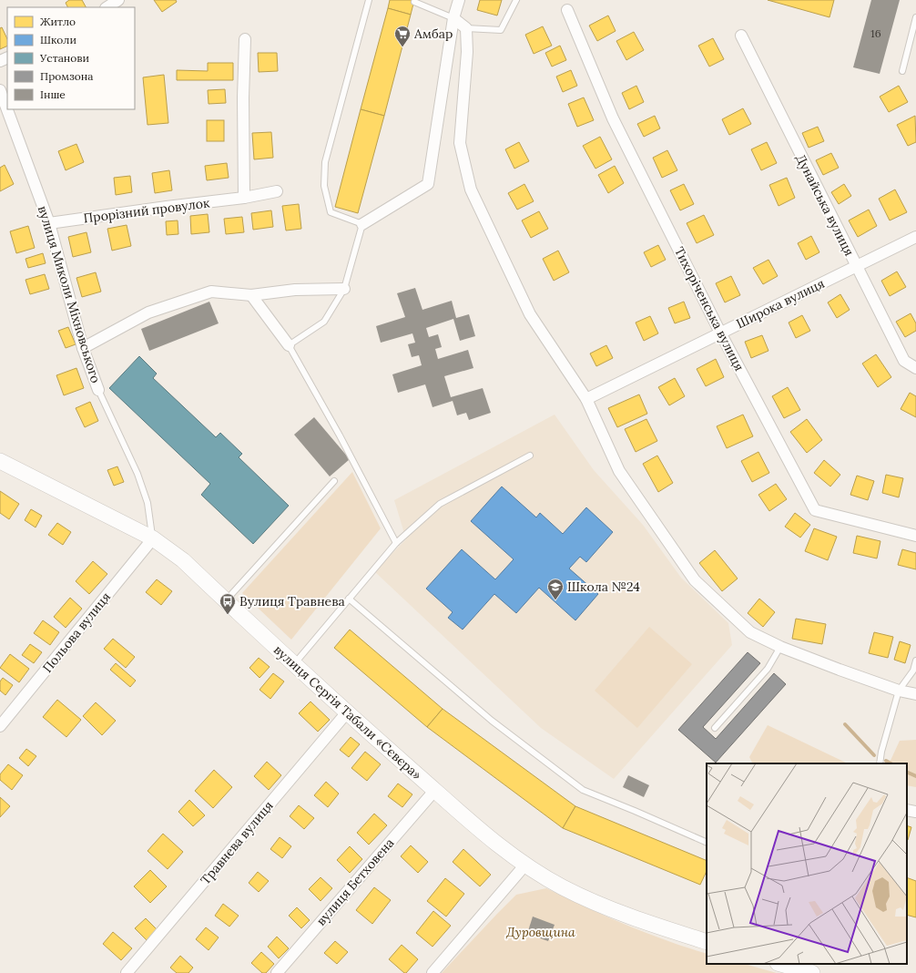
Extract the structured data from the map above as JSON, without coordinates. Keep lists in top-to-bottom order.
{
  "streets": {
    "main road": ["вулиця Сергія Табали «Сєвєра»"],
    "street": [
      "Дунайська вулиця",
      "Прорізний провулок",
      "вулиця Миколи Міхновського",
      "Широка вулиця",
      "Тихоріченська вулиця",
      "Польова вулиця",
      "Травнева вулиця",
      "вулиця Бетховена"
    ]
  },
  "crossings": [
    ["Дунайська вулиця", "Широка вулиця"],
    ["Прорізний провулок", "вулиця Миколи Міхновського"],
    ["вулиця Миколи Міхновського", "Польова вулиця"],
    ["вулиця Миколи Міхновського", "вулиця Сергія Табали «Сєвєра»"],
    ["Широка вулиця", "Тихоріченська вулиця"],
    ["Польова вулиця", "вулиця Сергія Табали «Сєвєра»"],
    ["вулиця Сергія Табали «Сєвєра»", "Травнева вулиця"],
    ["вулиця Сергія Табали «Сєвєра»", "вулиця Бетховена"]
  ],
  "parks": ["Дуровщина"],
  "places": {
    "supermarket": ["Амбар"],
    "school or university": ["Школа №24"],
    "bus stop": ["Вулиця Травнева"]
  },
  "house_numbers": ["16"],
  "legend": [
    "Житло",
    "Школи",
    "Установи",
    "Промзона",
    "Інше"
  ]
}
